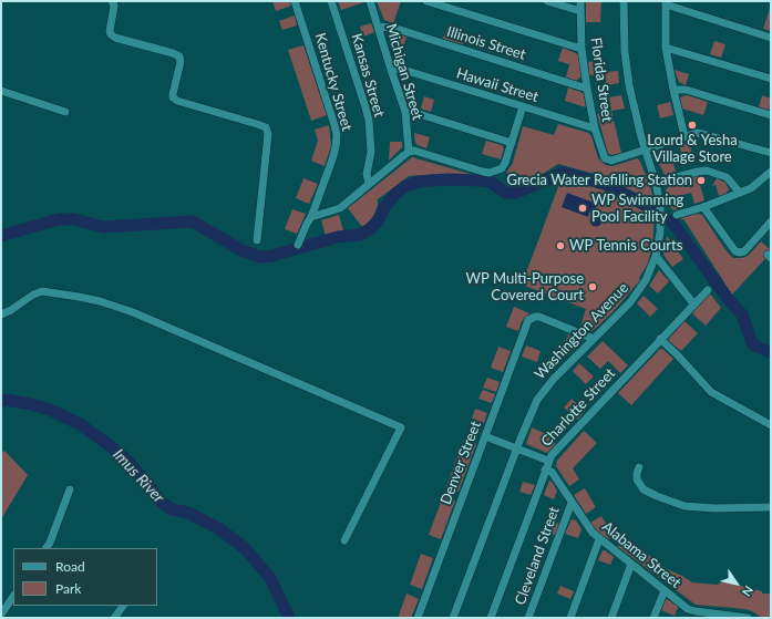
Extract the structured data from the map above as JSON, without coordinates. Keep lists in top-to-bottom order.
{
  "streets": {
    "street": [
      "Illinois Street",
      "Michigan Street",
      "Kansas Street",
      "Florida Street",
      "Kentucky Street",
      "Hawaii Street",
      "Washington Avenue",
      "Charlotte Street",
      "Denver Street",
      "Alabama Street",
      "Cleveland Street"
    ]
  },
  "crossings": [
    ["Illinois Street", "Michigan Street"],
    ["Illinois Street", "Florida Street"],
    ["Michigan Street", "Hawaii Street"],
    ["Florida Street", "Hawaii Street"],
    ["Florida Street", "Washington Avenue"],
    ["Washington Avenue", "Denver Street"],
    ["Charlotte Street", "Alabama Street"],
    ["Alabama Street", "Cleveland Street"]
  ],
  "water": ["Imus River"],
  "places": [
    "Lourd & Yesha Village Store",
    "Grecia Water Refilling Station",
    "WP Swimming Pool Facility",
    "WP Tennis Courts",
    "WP Multi-Purpose Covered Court"
  ],
  "legend": ["Road", "Park"],
  "north": "bottom right"
}
